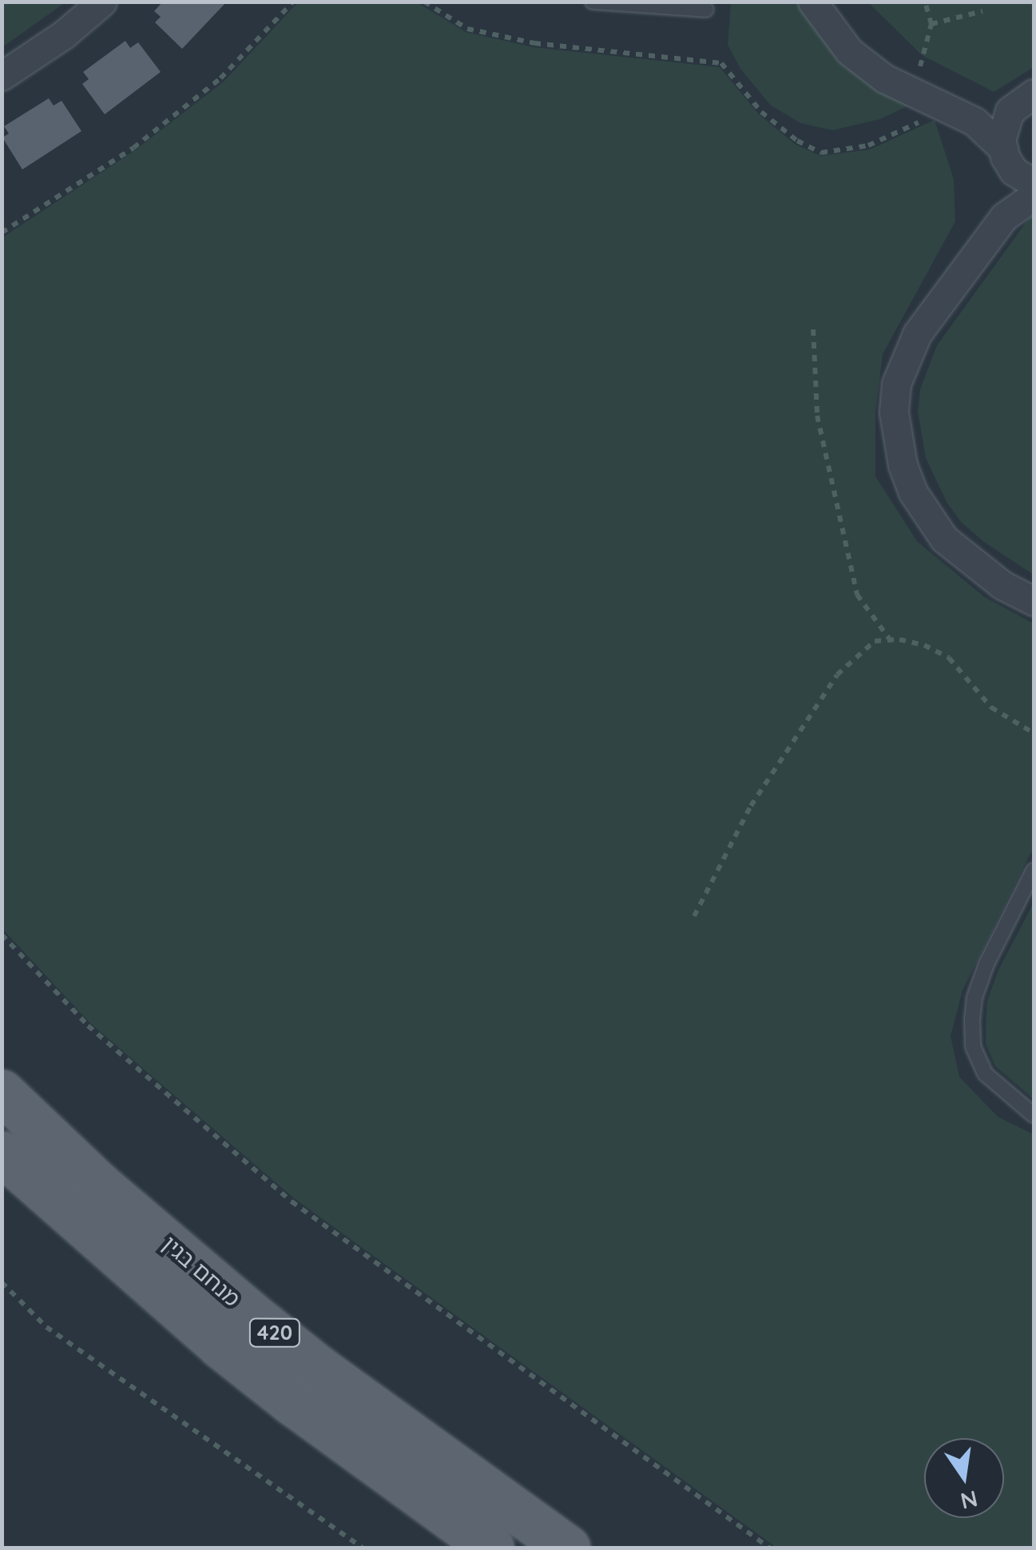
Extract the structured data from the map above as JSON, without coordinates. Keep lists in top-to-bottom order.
{
  "streets": {
    "main road": ["מנחם בגין", "420"]
  },
  "north": "bottom"
}
